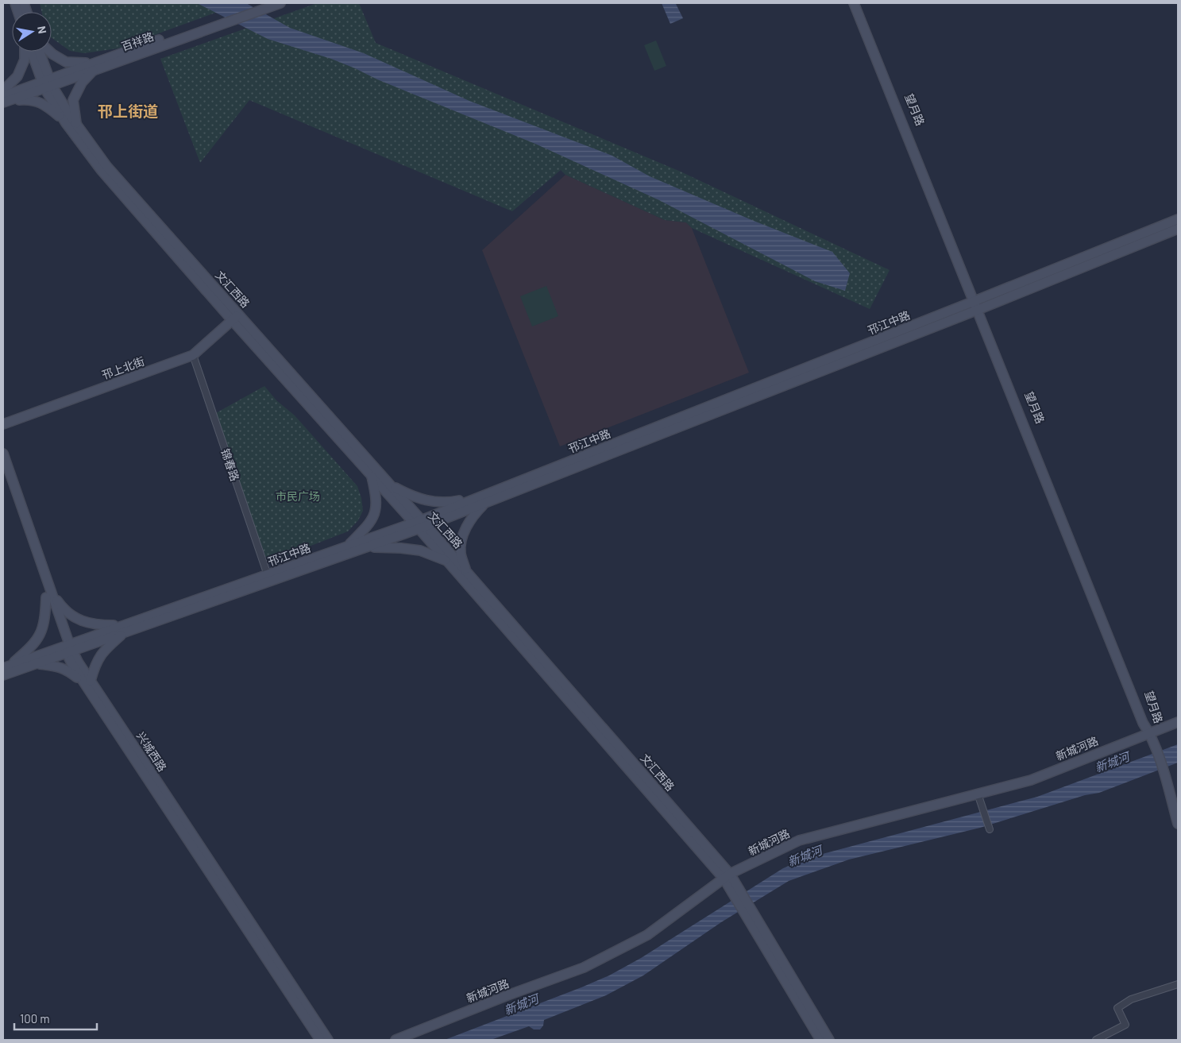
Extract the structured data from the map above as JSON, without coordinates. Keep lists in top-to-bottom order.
{
  "streets": {
    "main road": [
      "百祥路",
      "望月路",
      "文汇西路",
      "邗江中路",
      "邗上北街",
      "新城河路",
      "兴城西路"
    ],
    "street": ["锦春路"]
  },
  "crossings": [
    ["百祥路", "文汇西路"],
    ["望月路", "邗江中路"],
    ["望月路", "新城河路"],
    ["文汇西路", "邗江中路"],
    ["文汇西路", "邗上北街"],
    ["文汇西路", "新城河路"],
    ["邗江中路", "锦春路"],
    ["邗江中路", "兴城西路"],
    ["邗上北街", "锦春路"]
  ],
  "districts": ["邗上街道"],
  "water": ["新城河"],
  "parks": ["市民广场"],
  "scale_bar": "100 m",
  "north": "right"
}
